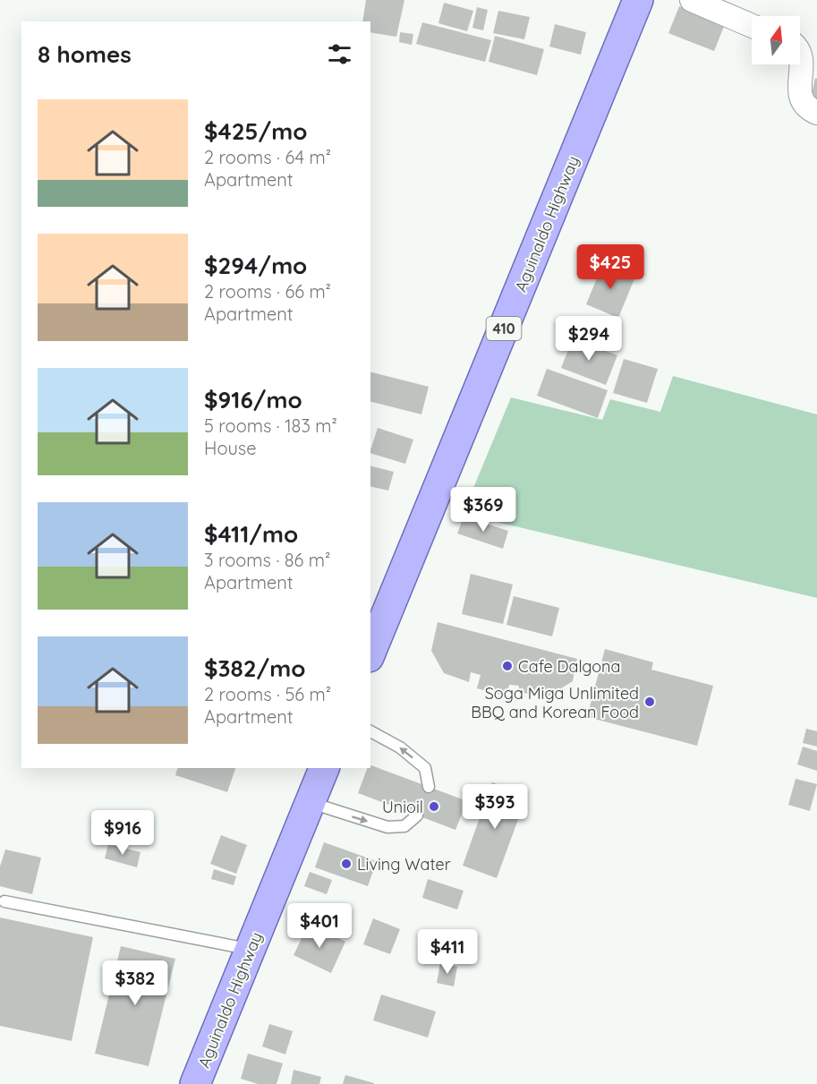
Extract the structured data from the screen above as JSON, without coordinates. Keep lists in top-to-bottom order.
{
  "streets": {
    "main road": ["Aguinaldo Highway", "410"]
  },
  "places": [
    "Cafe Dalgona",
    "Soga Miga Unlimited BBQ and Korean Food",
    "Unioil",
    "Living Water"
  ],
  "north": "top",
  "page": {
    "heading": "8 homes",
    "list": [
      {
        "name": "$425/mo",
        "note": "2 rooms · 64 m² · Apartment"
      },
      {
        "name": "$294/mo",
        "note": "2 rooms · 66 m² · Apartment"
      },
      {
        "name": "$916/mo",
        "note": "5 rooms · 183 m² · House"
      },
      {
        "name": "$411/mo",
        "note": "3 rooms · 86 m² · Apartment"
      },
      {
        "name": "$382/mo",
        "note": "2 rooms · 56 m² · Apartment"
      }
    ],
    "price": [
      "$425",
      "$294",
      "$369",
      "$393",
      "$916",
      "$401",
      "$411",
      "$382"
    ]
  }
}
